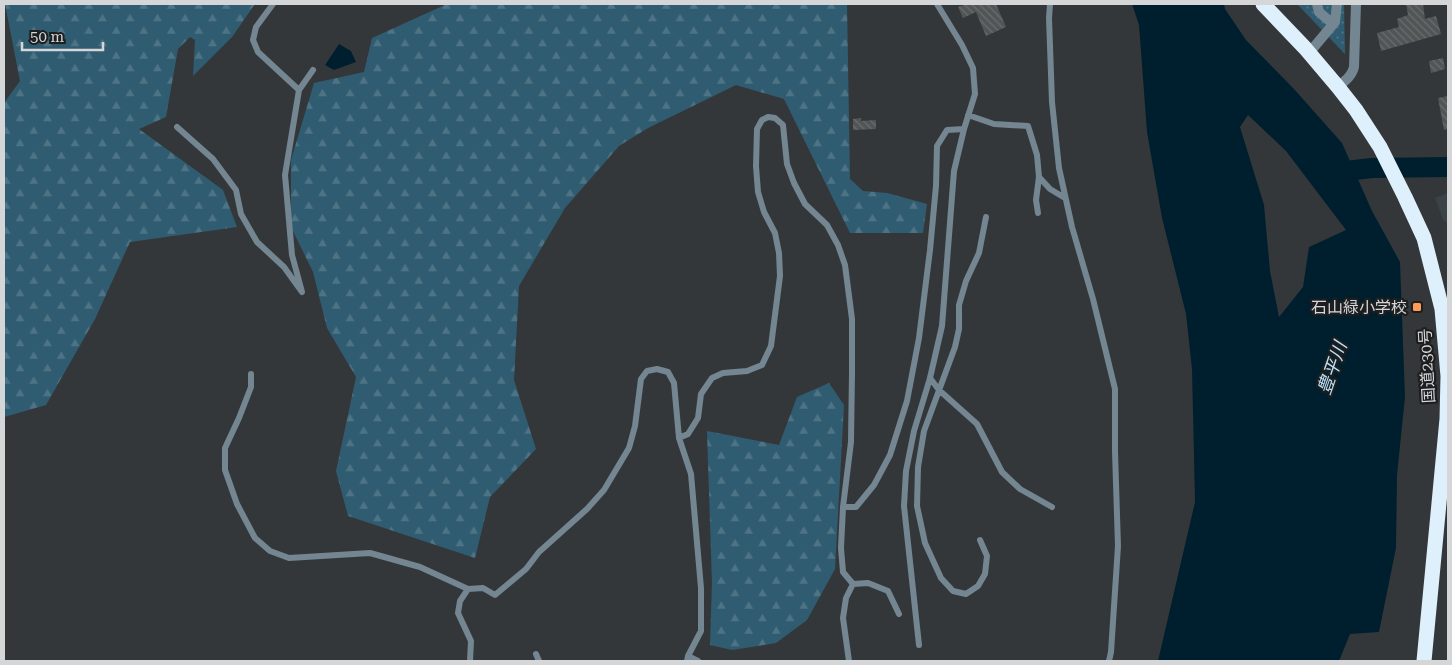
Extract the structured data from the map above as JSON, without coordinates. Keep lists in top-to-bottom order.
{
  "streets": {
    "highway": ["国道230号"]
  },
  "water": ["豊平川"],
  "places": {
    "transit": ["石山緑小学校"]
  },
  "scale_bar": "50 m"
}
